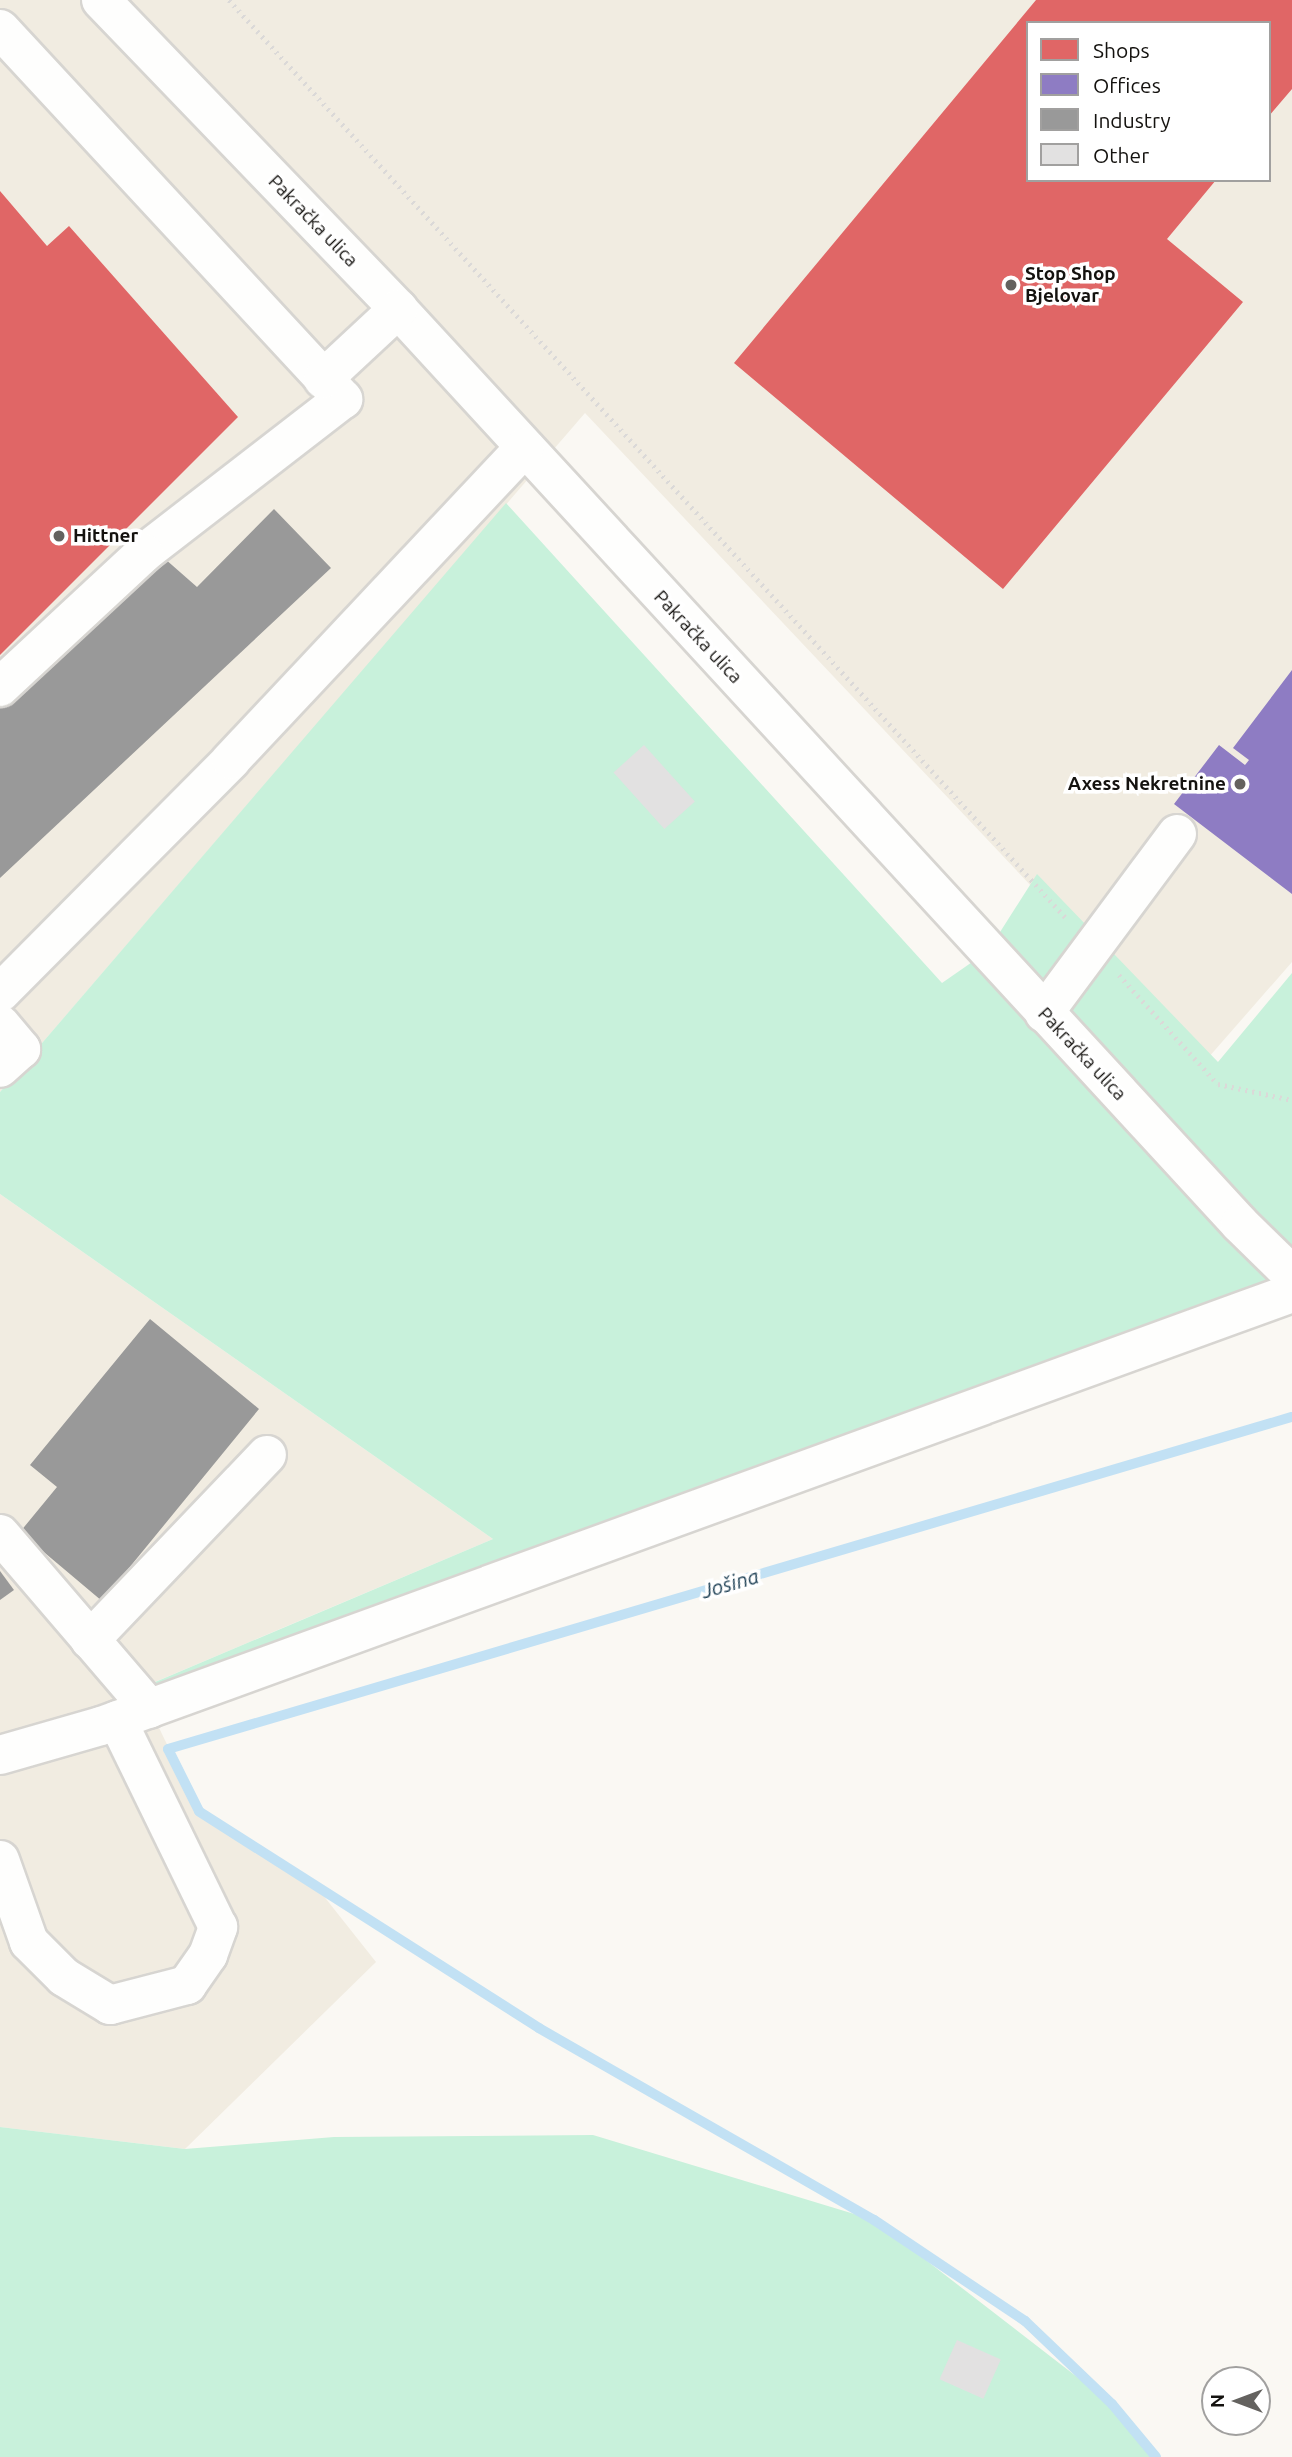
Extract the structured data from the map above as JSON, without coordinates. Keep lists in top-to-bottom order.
{
  "streets": {
    "street": ["Pakračka ulica"]
  },
  "water": ["Jošina"],
  "places": ["Stop Shop Bjelovar", "Hittner", "Axess Nekretnine"],
  "legend": [
    "Shops",
    "Offices",
    "Industry",
    "Other"
  ],
  "north": "left"
}
